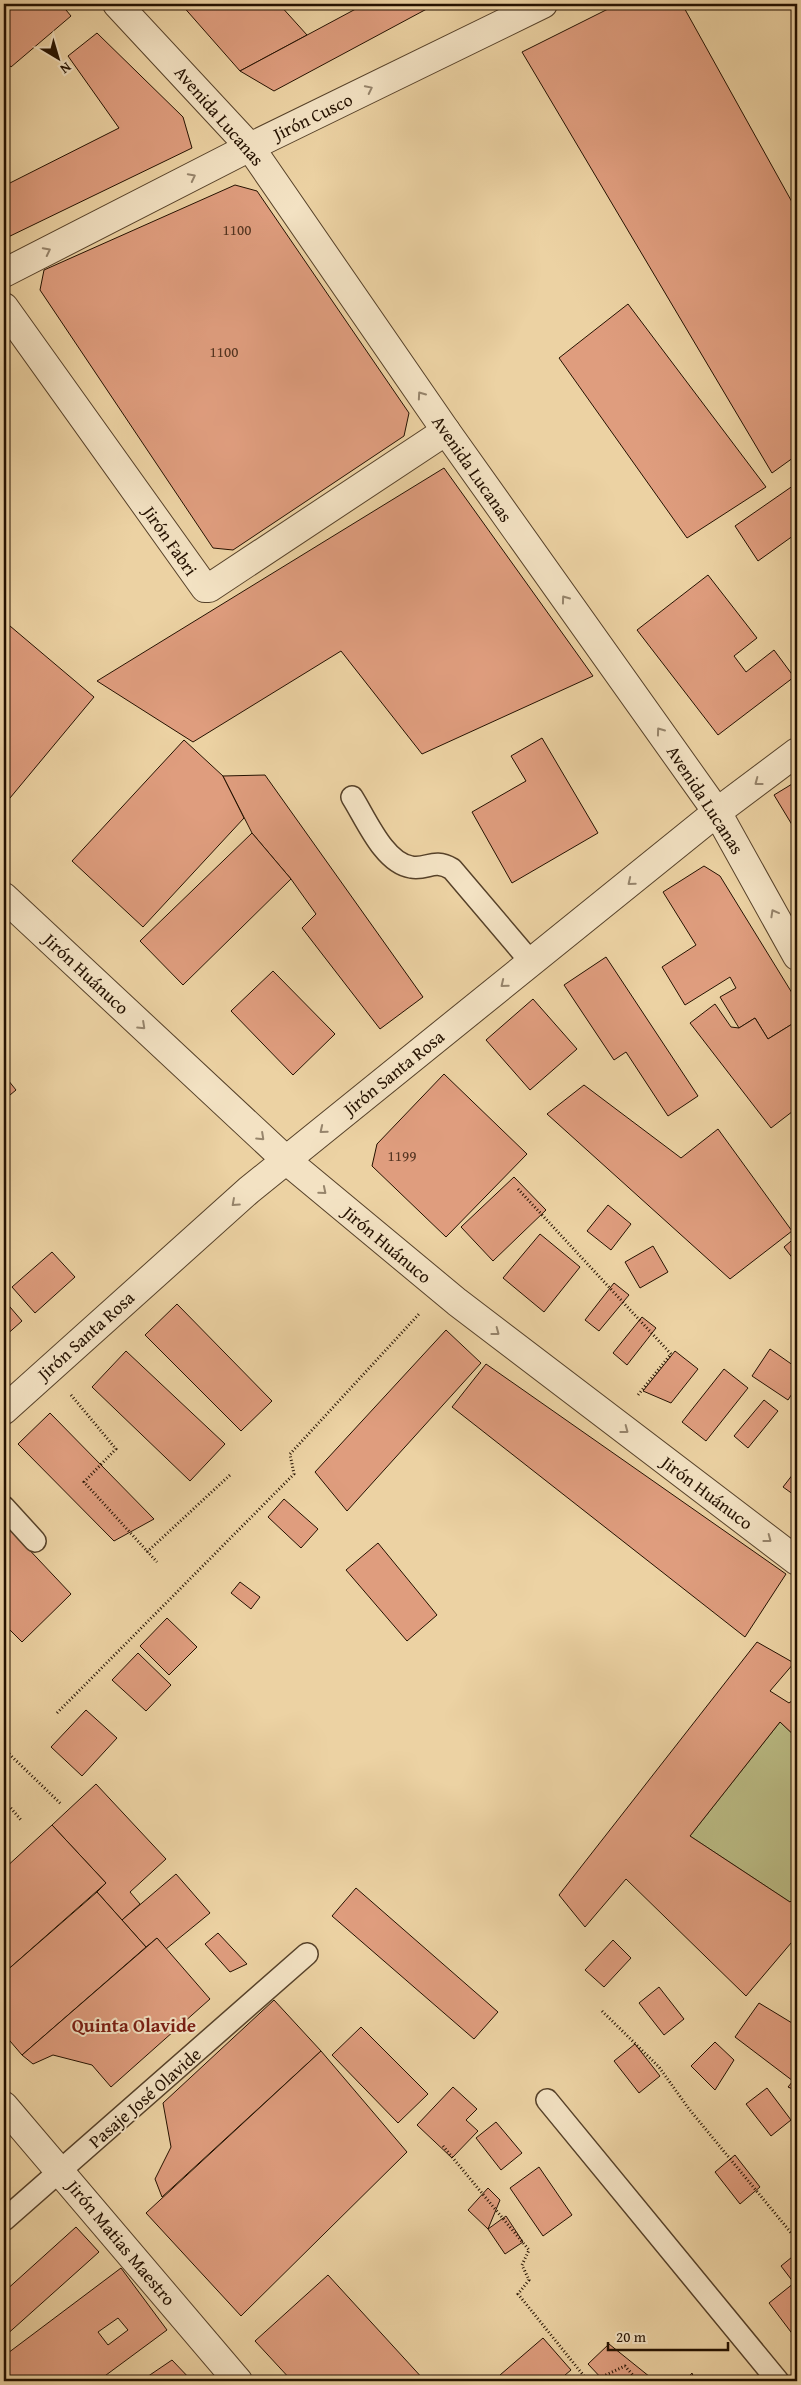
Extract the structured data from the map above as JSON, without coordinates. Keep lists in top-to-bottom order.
{
  "streets": {
    "street": [
      "Avenida Lucanas",
      "Jirón Cusco",
      "Jirón Fabri",
      "Jirón Huánuco",
      "Jirón Santa Rosa",
      "Jirón Matias Maestro"
    ],
    "lane": ["Pasaje José Olavide"]
  },
  "crossings": [
    ["Avenida Lucanas", "Jirón Cusco"],
    ["Avenida Lucanas", "Jirón Fabri"],
    ["Avenida Lucanas", "Jirón Santa Rosa"],
    ["Jirón Huánuco", "Jirón Santa Rosa"],
    ["Pasaje José Olavide", "Jirón Matias Maestro"]
  ],
  "one_way": [
    "Avenida Lucanas",
    "Jirón Cusco",
    "Jirón Huánuco",
    "Jirón Santa Rosa"
  ],
  "districts": ["Quinta Olavide"],
  "house_numbers": ["1100", "1100", "1199"],
  "scale_bar": "20 m",
  "north": "bottom right"
}
